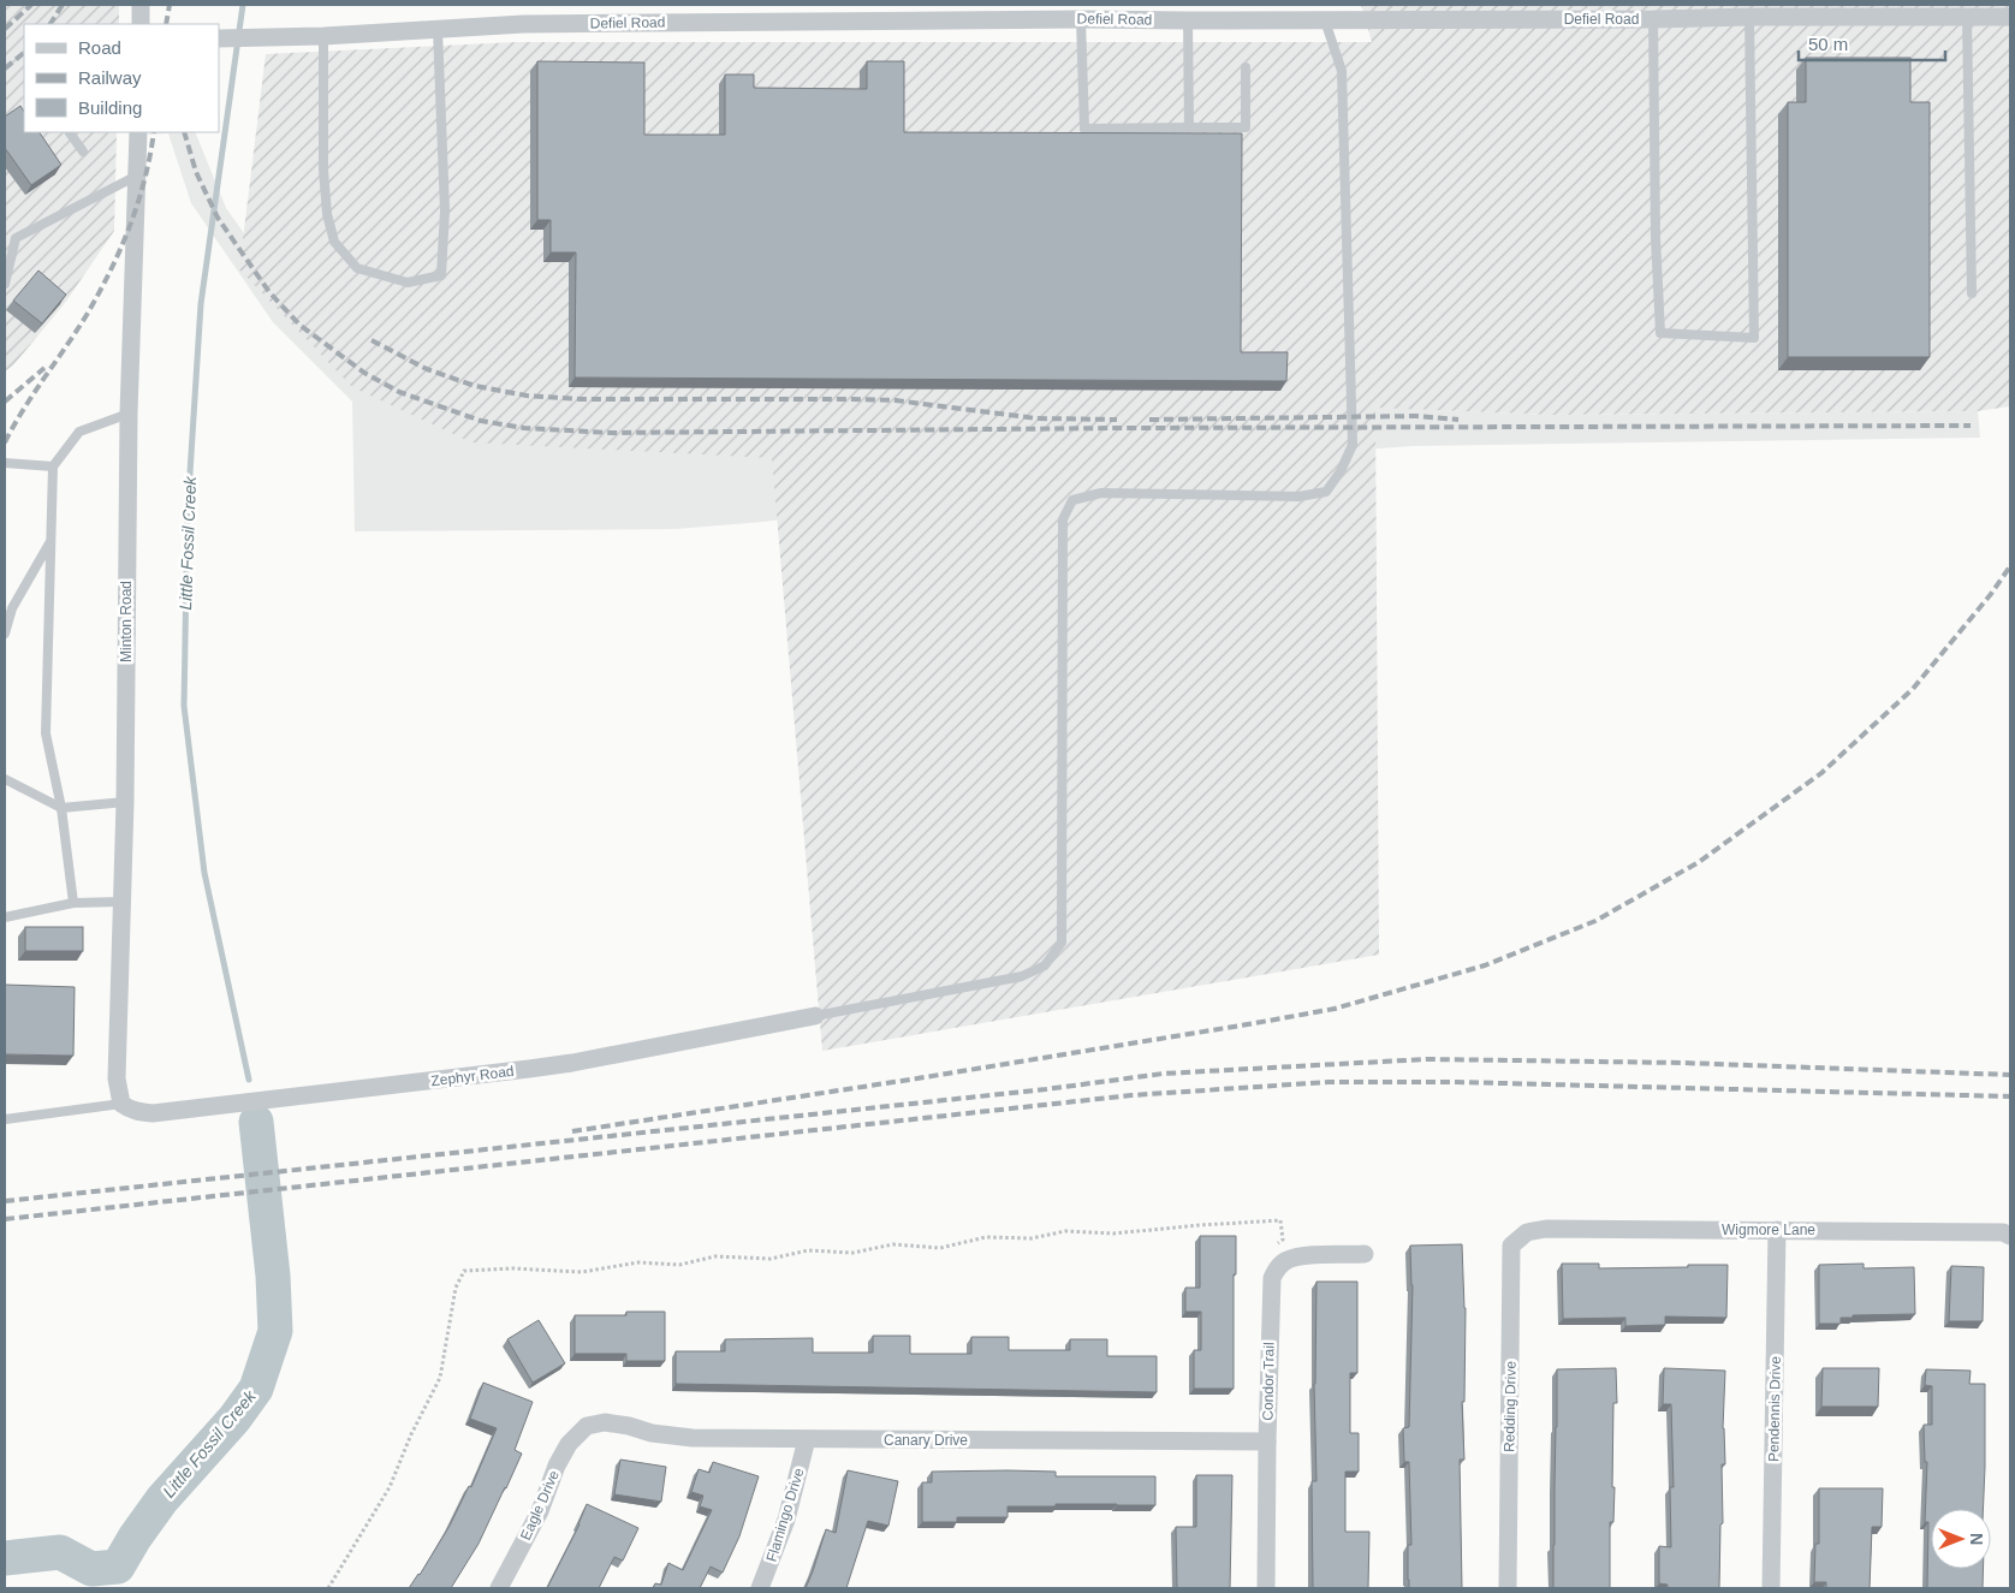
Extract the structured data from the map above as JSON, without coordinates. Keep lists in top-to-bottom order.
{
  "streets": {
    "street": [
      "Defiel Road",
      "Minton Road",
      "Zephyr Road",
      "Wigmore Lane",
      "Condor Trail",
      "Redding Drive",
      "Pendennis Drive",
      "Canary Drive",
      "Eagle Drive",
      "Flamingo Drive"
    ]
  },
  "crossings": [
    ["Minton Road", "Zephyr Road"],
    ["Wigmore Lane", "Redding Drive"],
    ["Wigmore Lane", "Pendennis Drive"],
    ["Condor Trail", "Canary Drive"],
    ["Canary Drive", "Eagle Drive"],
    ["Canary Drive", "Flamingo Drive"]
  ],
  "water": ["Little Fossil Creek"],
  "legend": ["Road", "Railway", "Building"],
  "scale_bar": "50 m",
  "north": "right"
}
